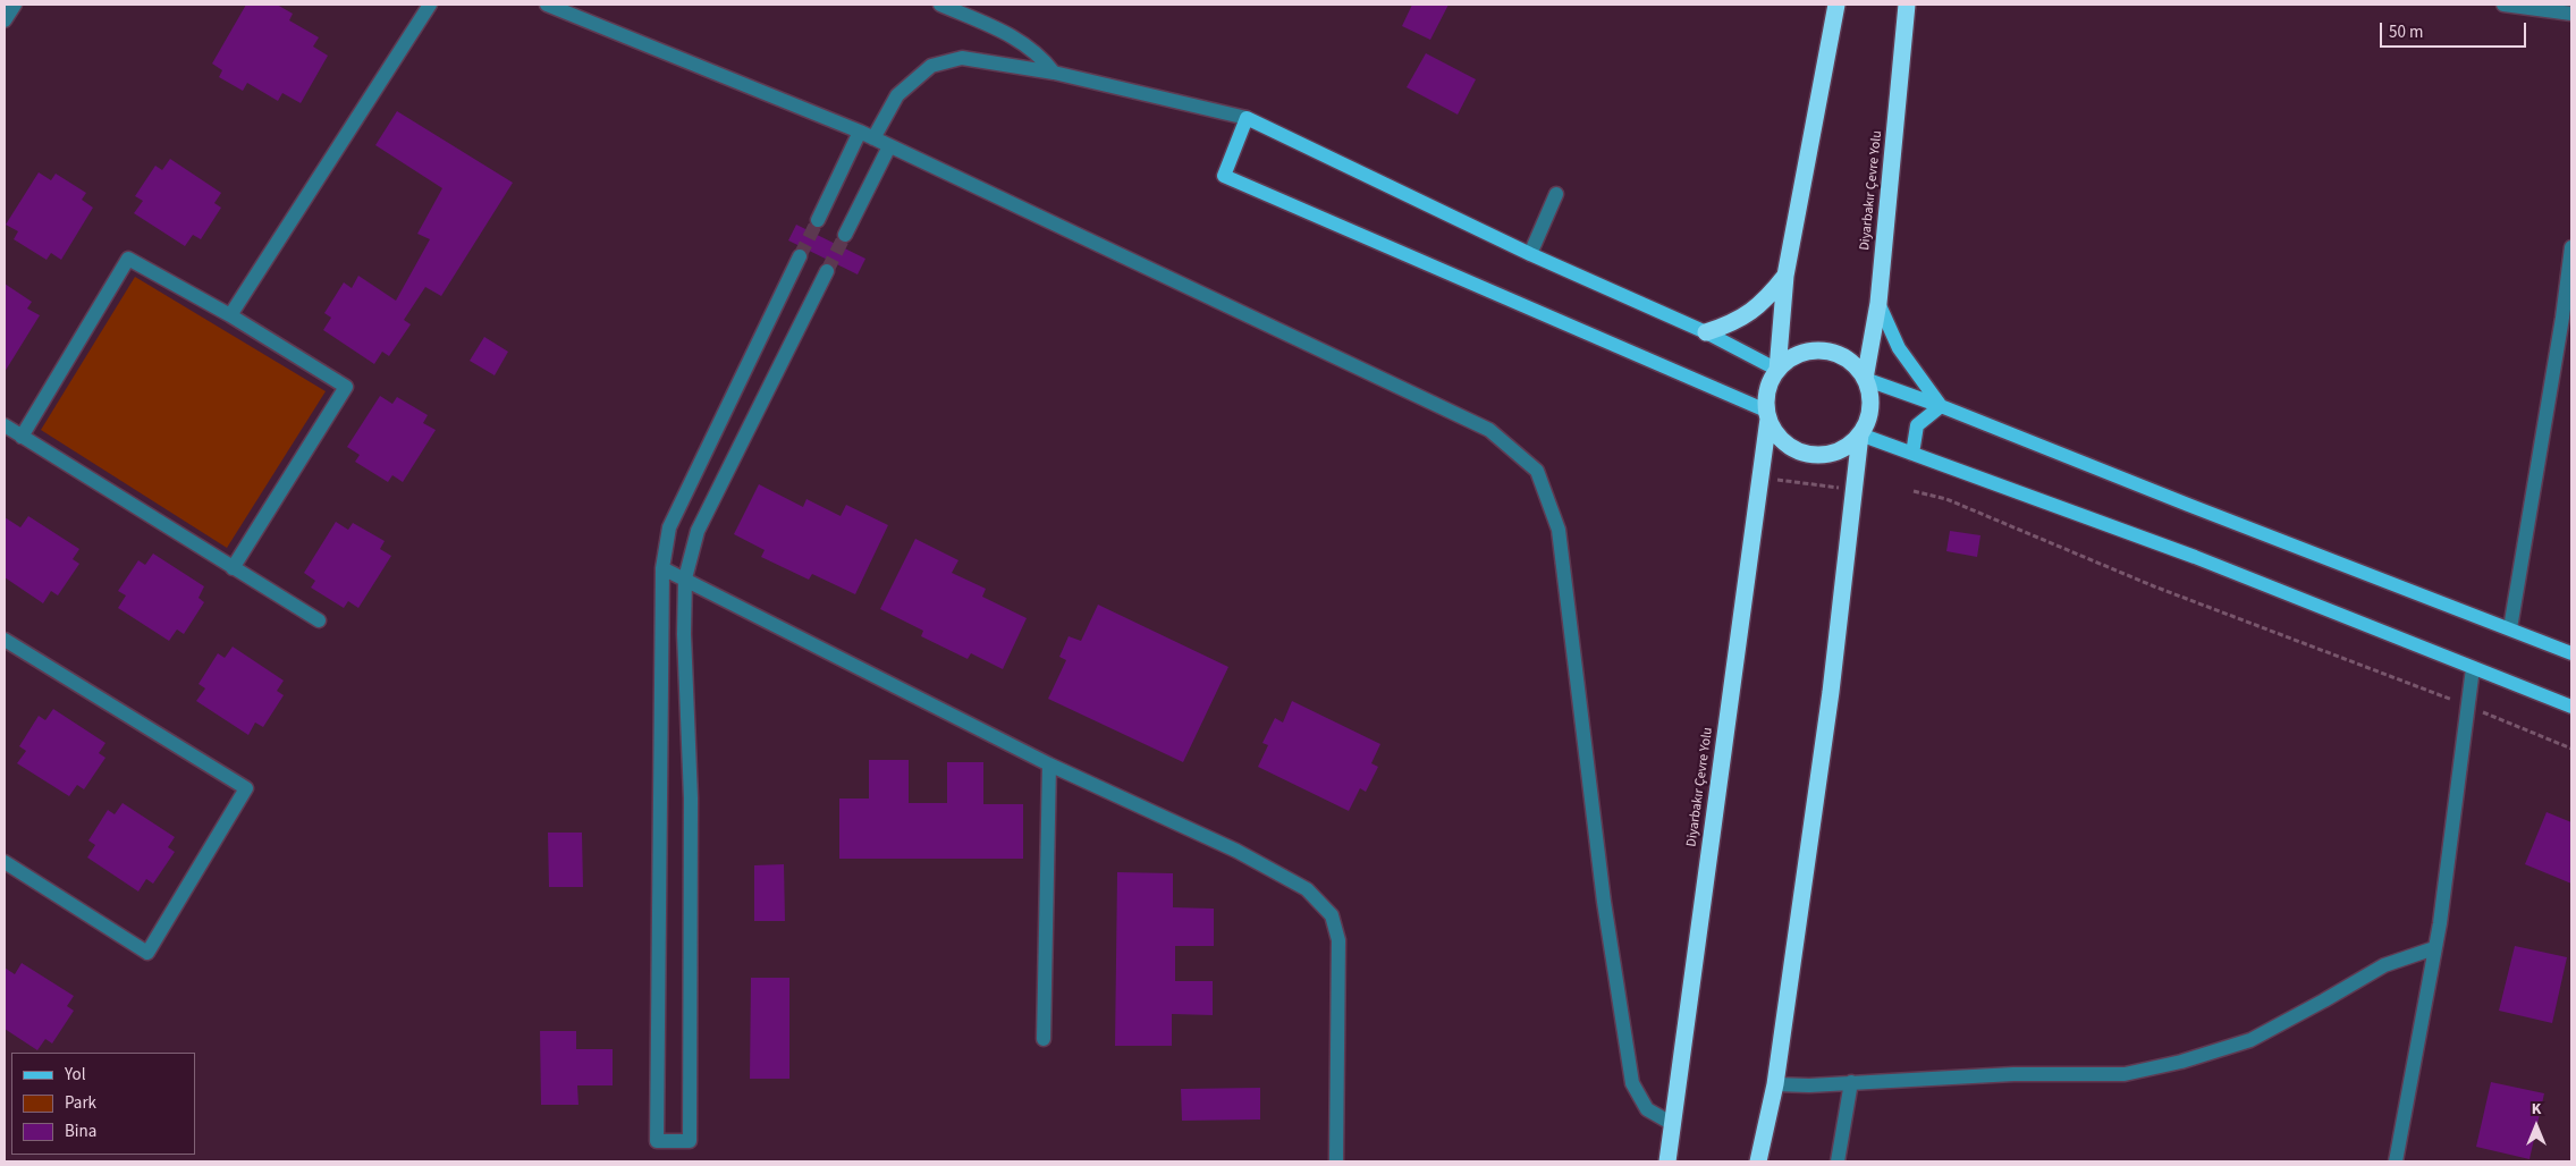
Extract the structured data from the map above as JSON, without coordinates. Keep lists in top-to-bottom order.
{
  "streets": {
    "highway": ["Diyarbakır Çevre Yolu"]
  },
  "legend": ["Yol", "Park", "Bina"],
  "scale_bar": "50 m",
  "north": "top"
}
